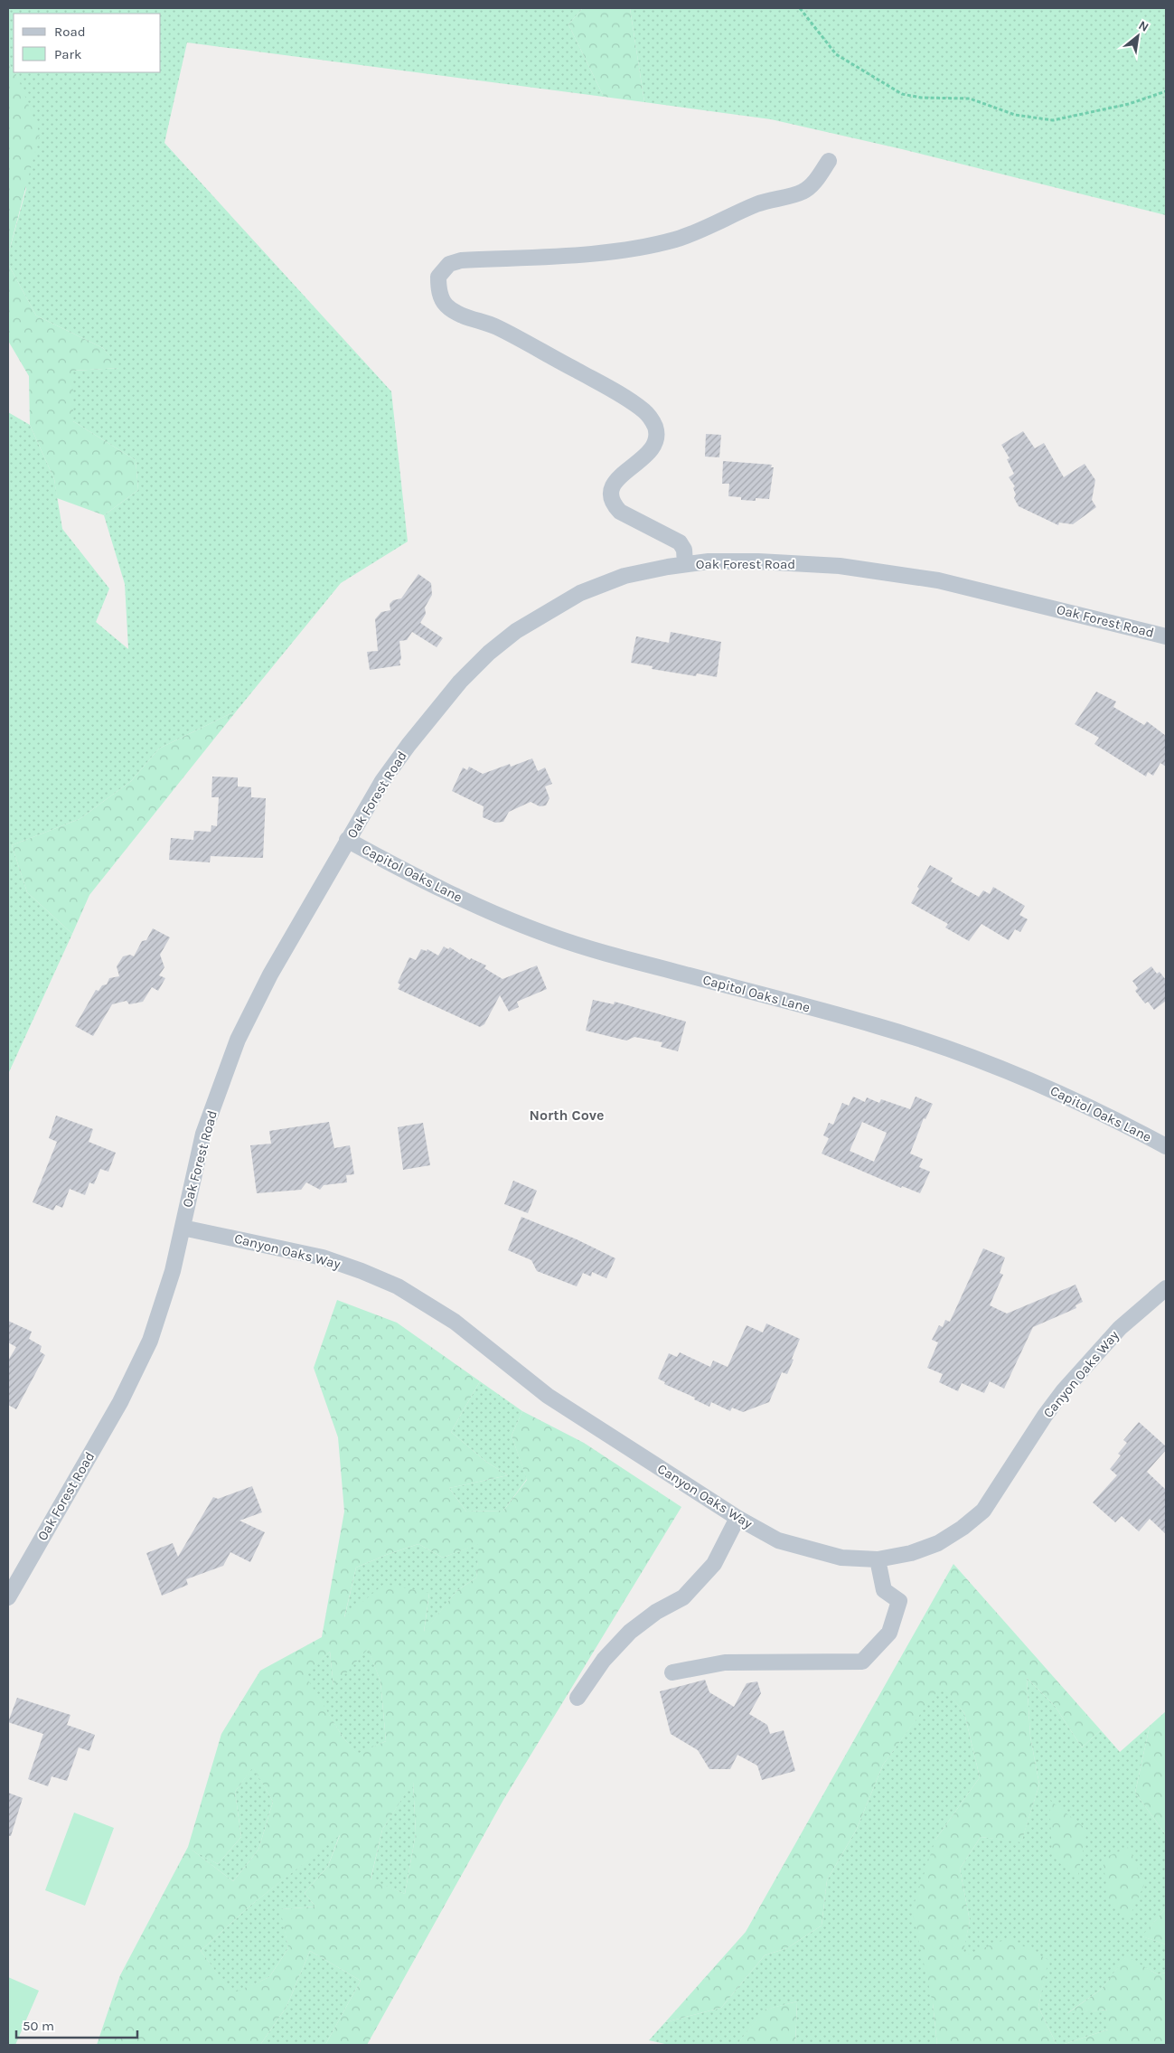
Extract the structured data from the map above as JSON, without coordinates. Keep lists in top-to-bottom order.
{
  "streets": {
    "street": ["Oak Forest Road", "Capitol Oaks Lane", "Canyon Oaks Way"]
  },
  "crossings": [
    ["Oak Forest Road", "Capitol Oaks Lane"],
    ["Oak Forest Road", "Canyon Oaks Way"]
  ],
  "districts": ["North Cove"],
  "legend": ["Road", "Park"],
  "scale_bar": "50 m",
  "north": "top right"
}
